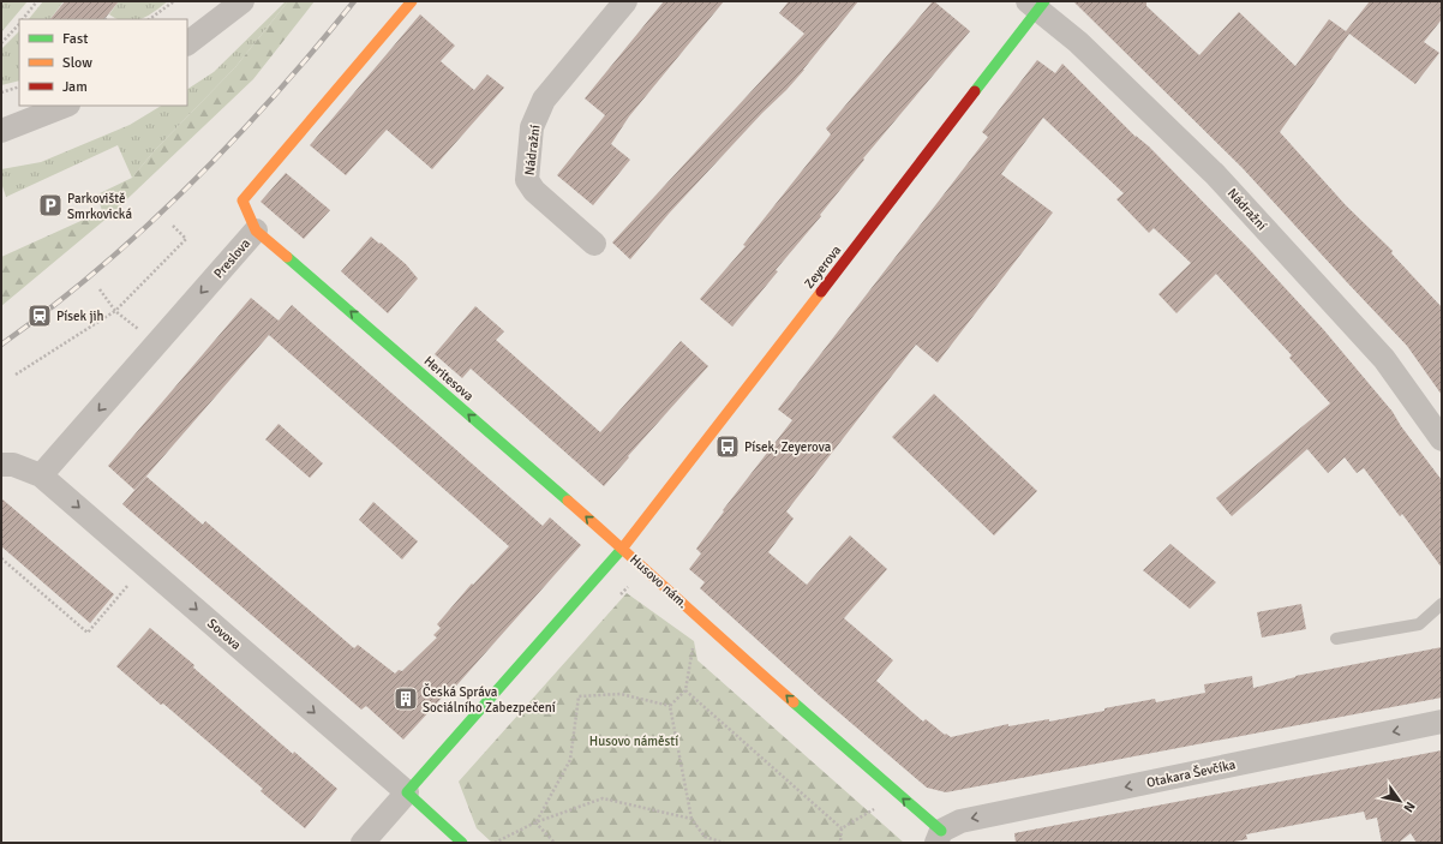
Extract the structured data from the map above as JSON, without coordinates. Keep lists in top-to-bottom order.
{
  "streets": {
    "street": [
      "Nádražní",
      "Preslova",
      "Zeyerova",
      "Heritesova",
      "Husovo nám.",
      "Sovova",
      "Otakara Ševčíka"
    ]
  },
  "crossings": [
    ["Nádražní", "Zeyerova"],
    ["Preslova", "Heritesova"],
    ["Preslova", "Sovova"],
    ["Zeyerova", "Heritesova"],
    ["Zeyerova", "Husovo nám."],
    ["Heritesova", "Husovo nám."],
    ["Husovo nám.", "Sovova"],
    ["Husovo nám.", "Otakara Ševčíka"]
  ],
  "one_way": [
    "Preslova",
    "Heritesova",
    "Husovo nám.",
    "Sovova",
    "Otakara Ševčíka"
  ],
  "parks": ["Husovo náměstí"],
  "places": {
    "parking": ["Parkoviště Smrkovická"],
    "station": ["Písek jih"],
    "bus stop": ["Písek, Zeyerova"],
    "building": ["Česká Správa Sociálního Zabezpečení"]
  },
  "legend": ["Fast", "Slow", "Jam"],
  "north": "bottom right"
}
